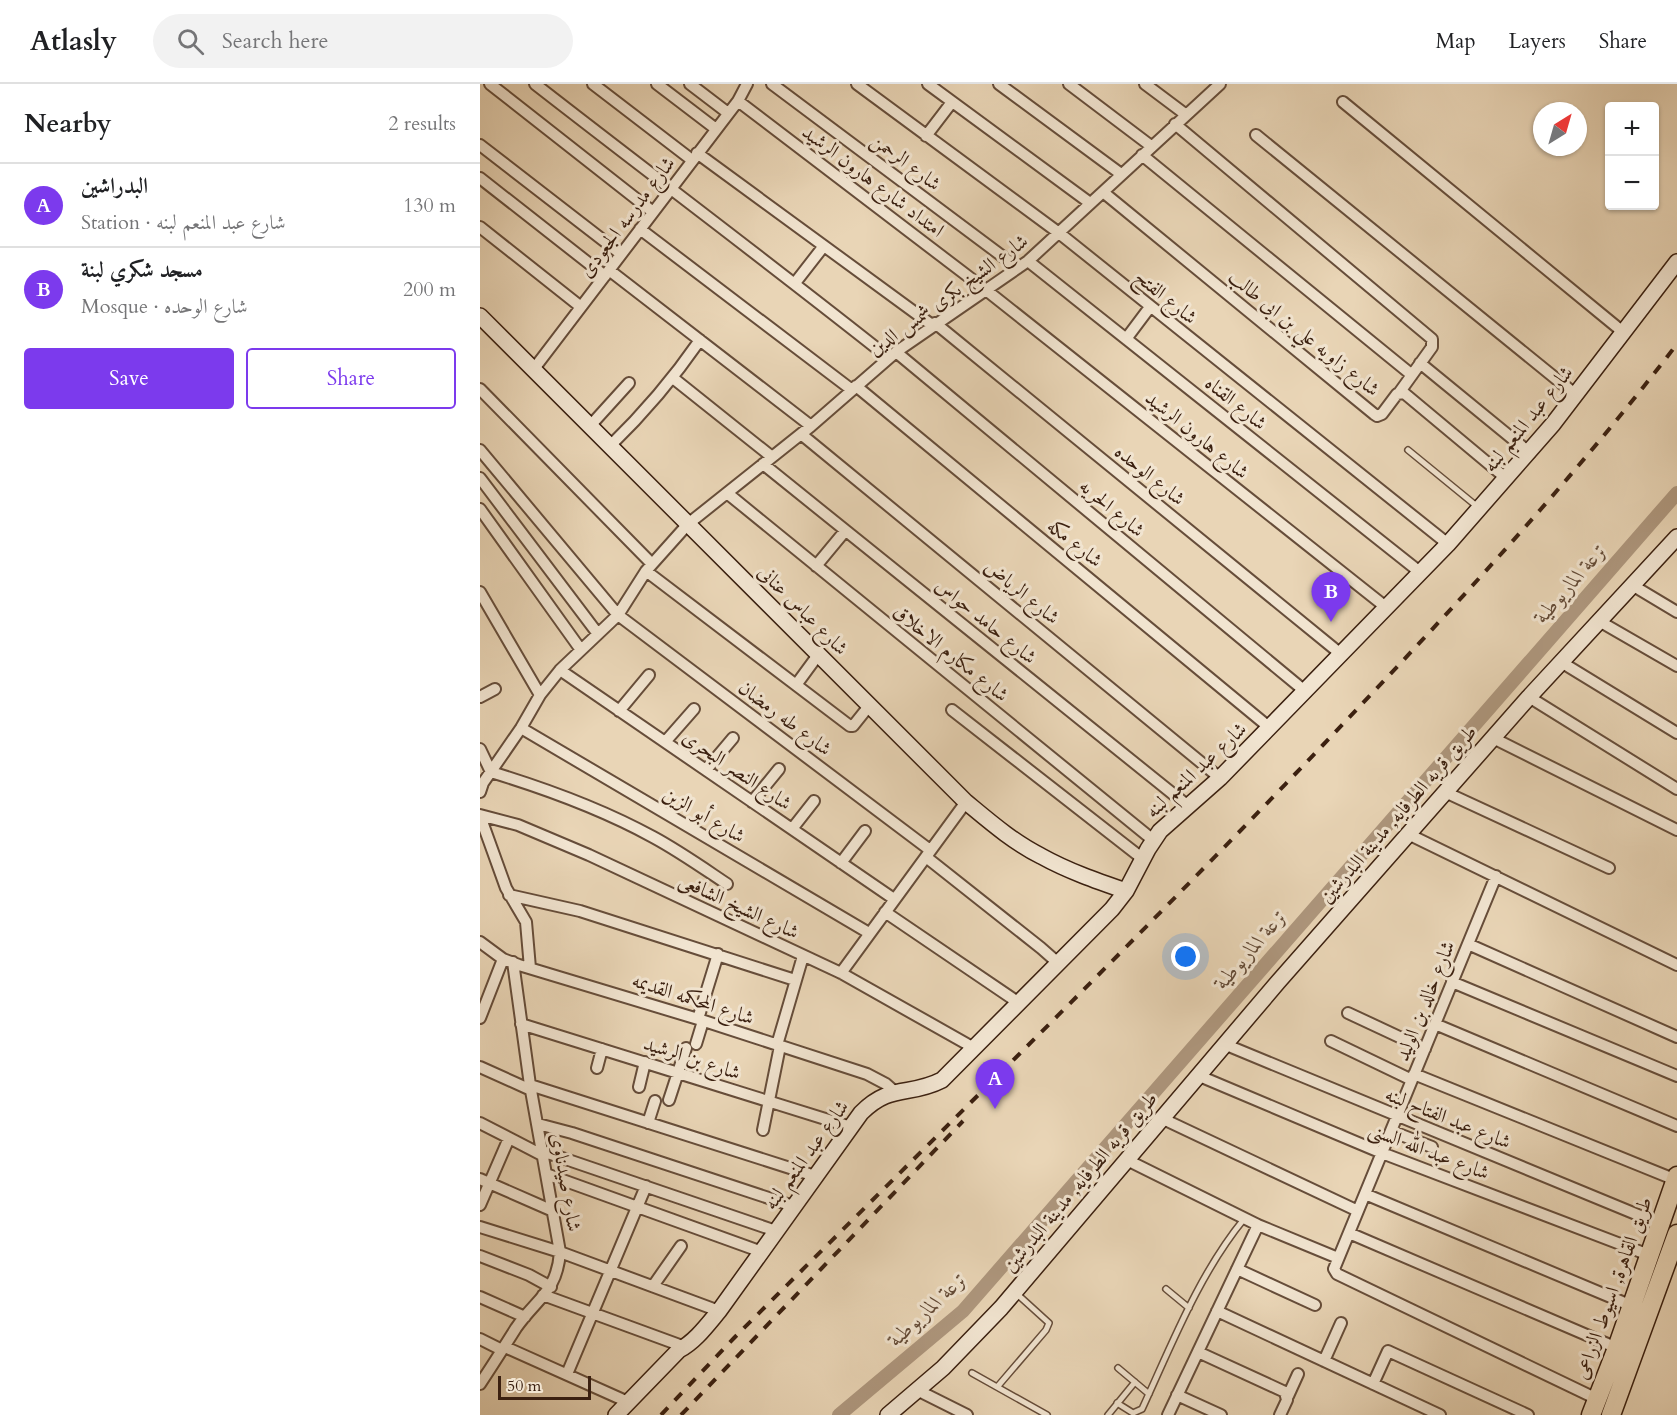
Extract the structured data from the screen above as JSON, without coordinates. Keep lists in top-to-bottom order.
{
  "streets": {
    "highway": ["طريق القاهرة, اسيوط الزراعى"],
    "main road": ["شارع عبد المنعم لبنه", "شارع عباس عنانى", "طريق قريه الطرفايه, مدينة البدرشين"],
    "street": [
      "شارع الرحمن",
      "امتداد شارع هارون الرشيد",
      "شارع مدرسه الجعودى",
      "شارع الشيخ بكرى شمس الدين",
      "شارع الفتح",
      "شارع زاويه علي بن ابى طالب",
      "شارع القناه",
      "شارع هارون الرشيد",
      "شارع الوحده",
      "شارع الحريه",
      "شارع مكه",
      "شارع الرياض",
      "شارع حامد حواس",
      "شارع مكارم الاخلاق",
      "شارع طه رمضان",
      "شارع النصر البحرى",
      "شارع أبو الزين",
      "شارع الشيخ الشافعى",
      "شارع المحكمه القديمه",
      "شارع خالد بن الوليد",
      "شارع بن الرشيد",
      "شارع عبد الفتاح لبنه",
      "شارع عبد الله السنى",
      "شارع صيدناوى"
    ]
  },
  "crossings": [
    ["شارع الرحمن", "شارع الشيخ بكرى شمس الدين"],
    ["امتداد شارع هارون الرشيد", "شارع مدرسه الجعودى"],
    ["امتداد شارع هارون الرشيد", "شارع الشيخ بكرى شمس الدين"],
    ["امتداد شارع هارون الرشيد", "شارع هارون الرشيد"],
    ["شارع مدرسه الجعودى", "شارع الوحده"],
    ["شارع مدرسه الجعودى", "شارع الحريه"],
    ["شارع مدرسه الجعودى", "شارع مكه"],
    ["شارع مدرسه الجعودى", "شارع عباس عنانى"],
    ["شارع الشيخ بكرى شمس الدين", "شارع الفتح"],
    ["شارع الشيخ بكرى شمس الدين", "شارع زاويه علي بن ابى طالب"],
    ["شارع الشيخ بكرى شمس الدين", "شارع القناه"],
    ["شارع الشيخ بكرى شمس الدين", "شارع هارون الرشيد"],
    ["شارع الشيخ بكرى شمس الدين", "شارع الوحده"],
    ["شارع الشيخ بكرى شمس الدين", "شارع الحريه"],
    ["شارع الشيخ بكرى شمس الدين", "شارع مكه"],
    ["شارع الشيخ بكرى شمس الدين", "شارع الرياض"],
    ["شارع الشيخ بكرى شمس الدين", "شارع عباس عنانى"],
    ["شارع الشيخ بكرى شمس الدين", "شارع حامد حواس"],
    ["شارع الشيخ بكرى شمس الدين", "شارع مكارم الاخلاق"],
    ["شارع الشيخ بكرى شمس الدين", "شارع طه رمضان"],
    ["شارع الشيخ بكرى شمس الدين", "شارع النصر البحرى"],
    ["شارع الشيخ بكرى شمس الدين", "شارع أبو الزين"],
    ["شارع الفتح", "شارع عبد المنعم لبنه"],
    ["شارع زاويه علي بن ابى طالب", "شارع عبد المنعم لبنه"],
    ["شارع القناه", "شارع عبد المنعم لبنه"],
    ["شارع عبد المنعم لبنه", "شارع هارون الرشيد"],
    ["شارع عبد المنعم لبنه", "شارع الوحده"],
    ["شارع عبد المنعم لبنه", "شارع الحريه"],
    ["شارع عبد المنعم لبنه", "شارع مكه"],
    ["شارع عبد المنعم لبنه", "شارع الرياض"],
    ["شارع عبد المنعم لبنه", "شارع عباس عنانى"],
    ["شارع عبد المنعم لبنه", "شارع حامد حواس"],
    ["شارع عبد المنعم لبنه", "شارع مكارم الاخلاق"],
    ["شارع عبد المنعم لبنه", "شارع طه رمضان"],
    ["شارع عبد المنعم لبنه", "شارع الشيخ الشافعى"],
    ["شارع عبد المنعم لبنه", "شارع المحكمه القديمه"],
    ["شارع عبد المنعم لبنه", "شارع بن الرشيد"],
    ["طريق قريه الطرفايه, مدينة البدرشين", "شارع عبد الفتاح لبنه"],
    ["طريق قريه الطرفايه, مدينة البدرشين", "شارع عبد الله السنى"],
    ["شارع المحكمه القديمه", "شارع صيدناوى"],
    ["شارع خالد بن الوليد", "شارع عبد الفتاح لبنه"],
    ["شارع خالد بن الوليد", "شارع عبد الله السنى"],
    ["شارع خالد بن الوليد", "طريق القاهرة, اسيوط الزراعى"],
    ["شارع بن الرشيد", "شارع صيدناوى"],
    ["شارع عبد الفتاح لبنه", "طريق القاهرة, اسيوط الزراعى"],
    ["شارع عبد الله السنى", "طريق القاهرة, اسيوط الزراعى"]
  ],
  "water": ["ترعة الماريوطية"],
  "scale_bar": "50 m",
  "north": "top right",
  "page": {
    "header": "Atlasly",
    "search": "Search here",
    "nav": ["Map", "Layers", "Share"],
    "heading": ["Nearby", "2 results"],
    "map_buttons": ["+", "−"],
    "list": [
      {
        "mark": "A",
        "name": "البدراشين",
        "note": "Station · شارع عبد المنعم لبنه",
        "value": "130 m"
      },
      {
        "mark": "B",
        "name": "مسجد شكري لبنة",
        "note": "Mosque · شارع الوحده",
        "value": "200 m"
      }
    ],
    "buttons": ["Save", "Share"],
    "pins": ["B", "A"],
    "scale": "50 m"
  }
}
